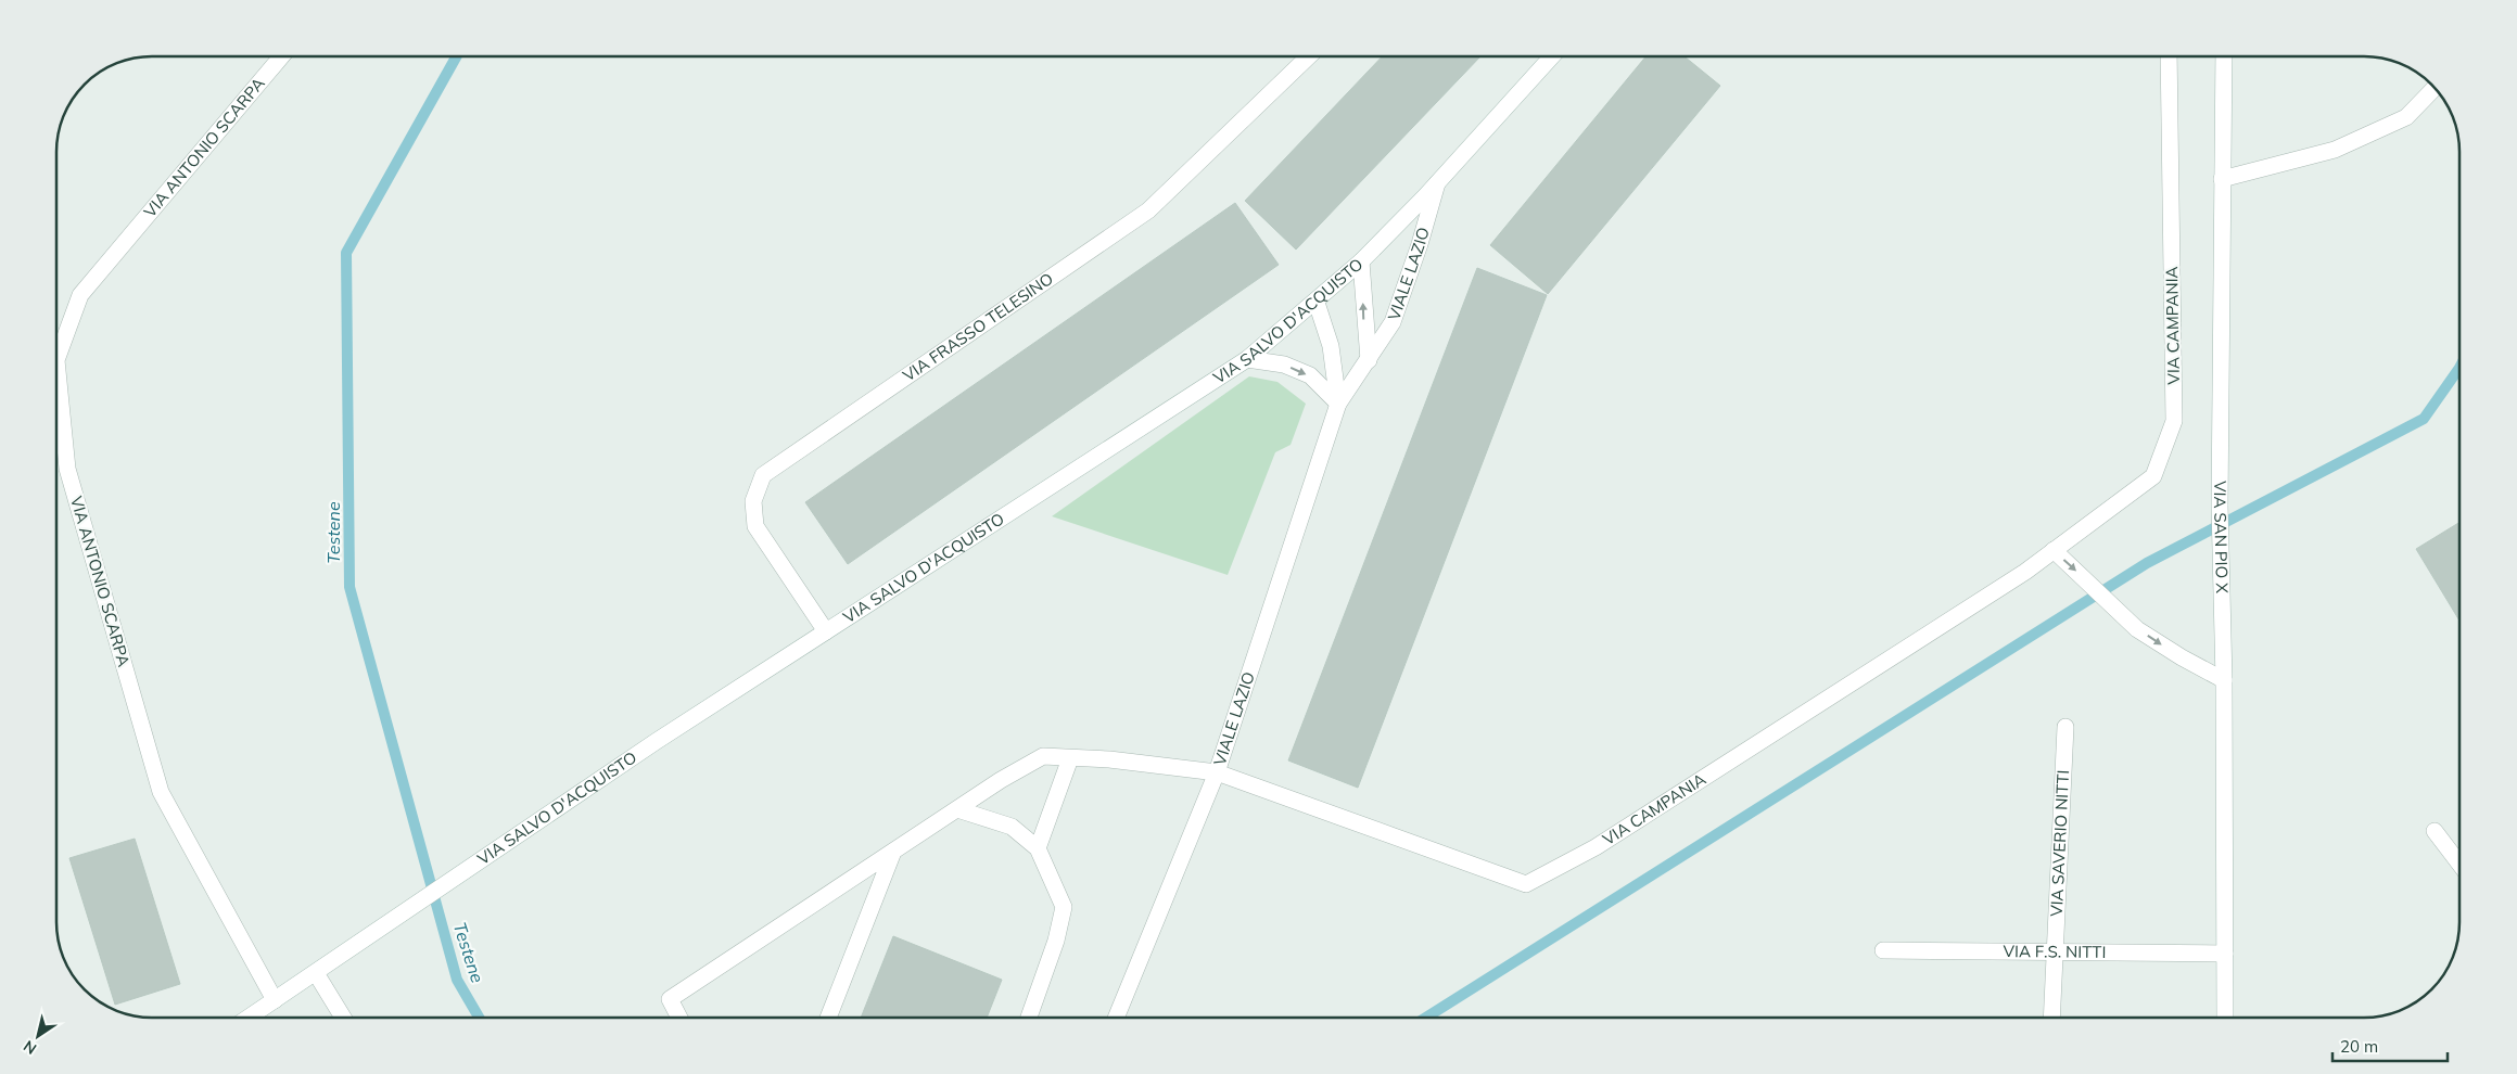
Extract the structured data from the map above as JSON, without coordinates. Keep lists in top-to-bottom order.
{
  "streets": {
    "street": [
      "VIA ANTONIO SCARPA",
      "VIALE LAZIO",
      "VIA SALVO D'ACQUISTO",
      "VIA CAMPANIA",
      "VIA FRASSO TELESINO",
      "VIA SAN PIO X",
      "VIA SAVERIO NITTI",
      "VIA F.S. NITTI"
    ]
  },
  "crossings": [
    ["VIA ANTONIO SCARPA", "VIA SALVO D'ACQUISTO"],
    ["VIALE LAZIO", "VIA SALVO D'ACQUISTO"],
    ["VIALE LAZIO", "VIA CAMPANIA"],
    ["VIA SALVO D'ACQUISTO", "VIA FRASSO TELESINO"],
    ["VIA SAN PIO X", "VIA F.S. NITTI"],
    ["VIA SAVERIO NITTI", "VIA F.S. NITTI"]
  ],
  "water": ["Testene"],
  "scale_bar": "20 m",
  "north": "bottom left"
}
